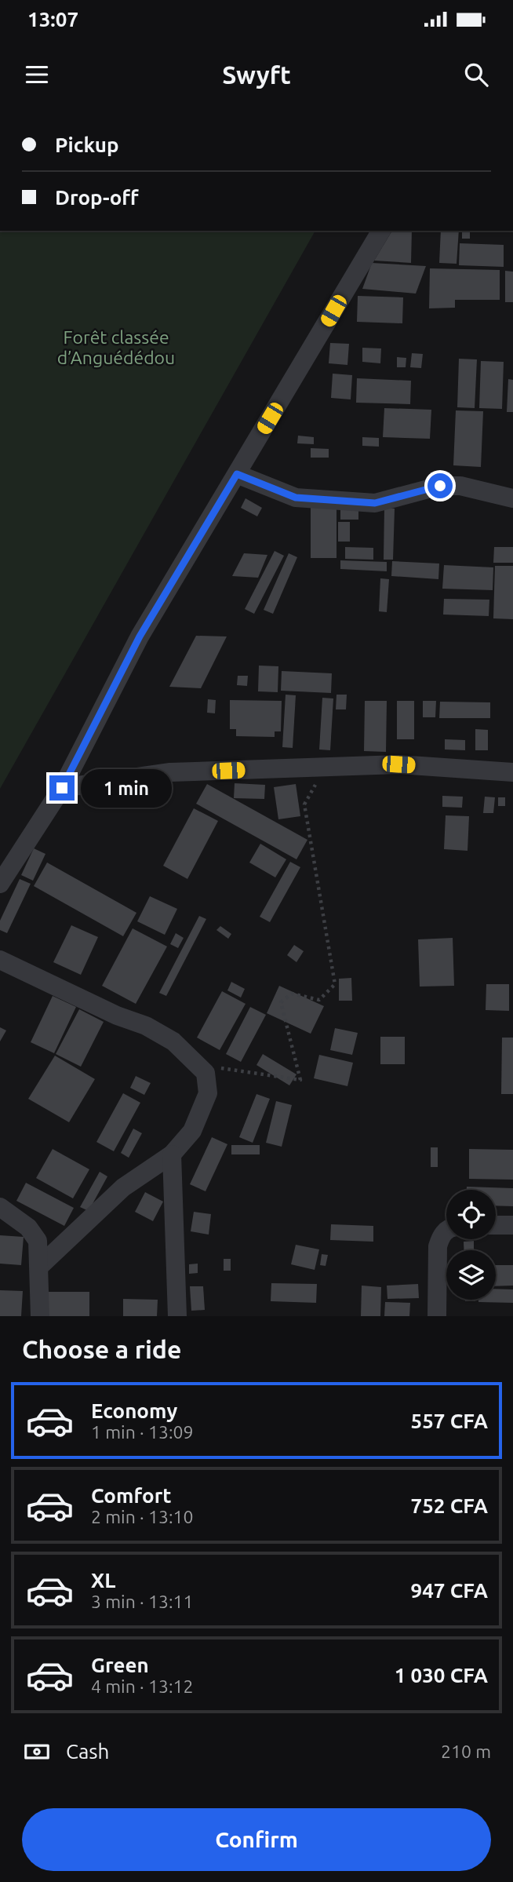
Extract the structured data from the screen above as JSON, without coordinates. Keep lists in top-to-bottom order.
{
  "parks": ["Forêt classée d’Anguédédou"],
  "page": {
    "status": "13:07",
    "header": "Swyft",
    "banner": ["Pickup", "Drop-off"],
    "bubble": "1 min",
    "heading": "Choose a ride",
    "list": [
      {
        "name": "Economy",
        "note": "1 min · 13:09",
        "value": "557 CFA"
      },
      {
        "name": "Comfort",
        "note": "2 min · 13:10",
        "value": "752 CFA"
      },
      {
        "name": "XL",
        "note": "3 min · 13:11",
        "value": "947 CFA"
      },
      {
        "name": "Green",
        "note": "4 min · 13:12",
        "value": "1 030 CFA"
      }
    ],
    "pay": ["Cash", "210 m"],
    "buttons": "Confirm"
  }
}
